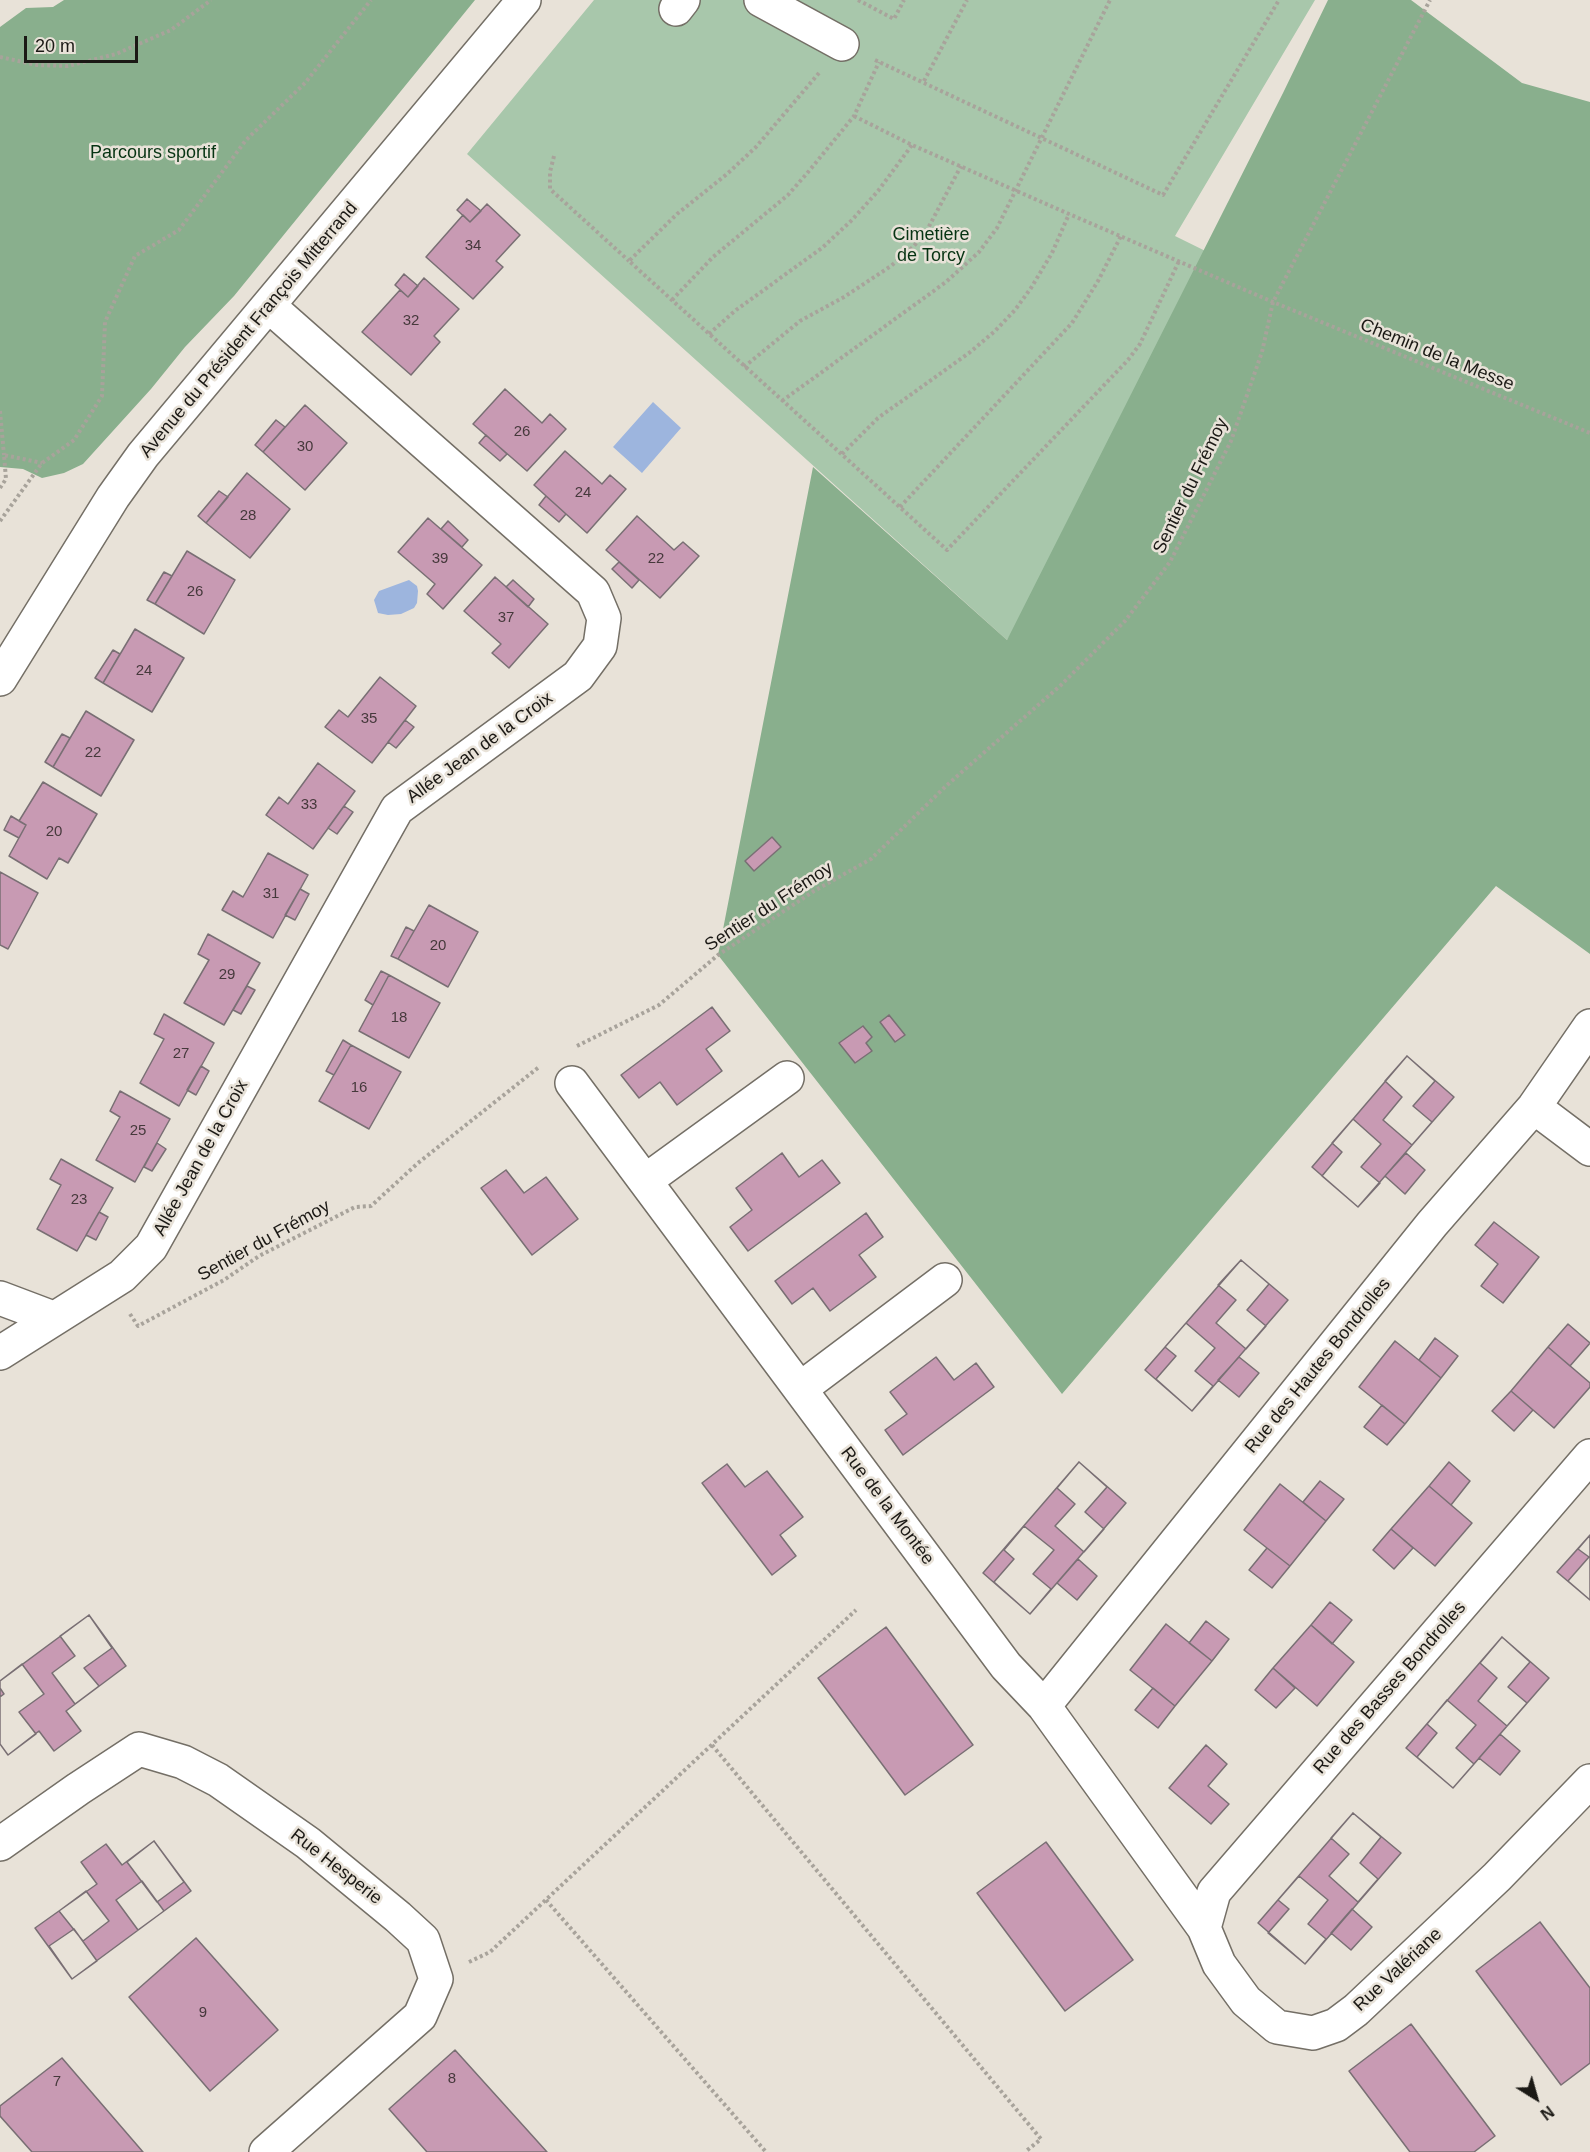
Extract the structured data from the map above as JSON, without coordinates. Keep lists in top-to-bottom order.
{
  "streets": {
    "street": [
      "Avenue du Président François Mitterrand",
      "Allée Jean de la Croix",
      "Rue des Hautes Bondrolles",
      "Rue de la Montée",
      "Rue des Basses Bondrolles",
      "Rue Hesperie",
      "Rue Valériane"
    ],
    "path": ["Chemin de la Messe", "Sentier du Frémoy"]
  },
  "crossings": [
    ["Avenue du Président François Mitterrand", "Allée Jean de la Croix"],
    ["Chemin de la Messe", "Sentier du Frémoy"],
    ["Sentier du Frémoy", "Allée Jean de la Croix"],
    ["Rue des Hautes Bondrolles", "Rue de la Montée"],
    ["Rue de la Montée", "Rue des Basses Bondrolles"],
    ["Rue de la Montée", "Rue Valériane"],
    ["Rue des Basses Bondrolles", "Rue Valériane"]
  ],
  "parks": ["Parcours sportif", "Cimetière de Torcy"],
  "house_numbers": [
    "34",
    "32",
    "26",
    "30",
    "24",
    "28",
    "39",
    "22",
    "26",
    "37",
    "24",
    "35",
    "22",
    "33",
    "20",
    "31",
    "20",
    "29",
    "18",
    "27",
    "16",
    "25",
    "23",
    "9",
    "8",
    "7"
  ],
  "scale_bar": "20 m",
  "north": "bottom right"
}
